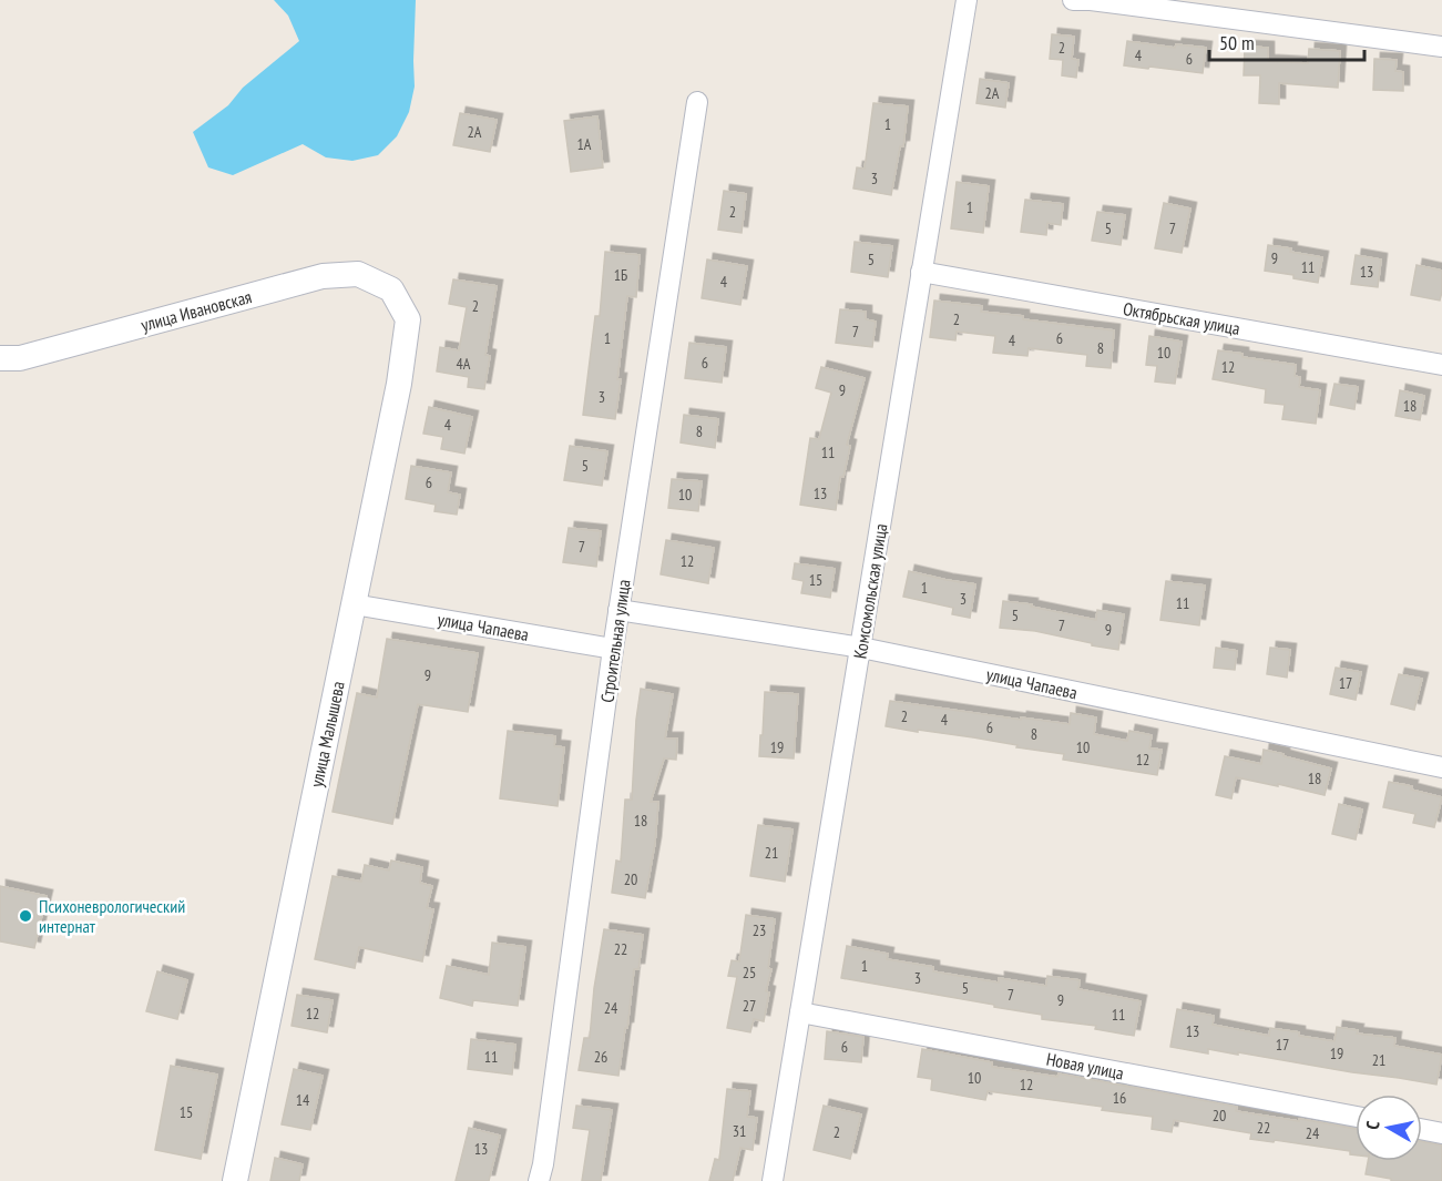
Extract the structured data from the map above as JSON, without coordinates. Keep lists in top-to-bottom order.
{
  "streets": {
    "street": [
      "улица Ивановская",
      "Октябрьская улица",
      "Комсомольская улица",
      "улица Чапаева",
      "Строительная улица",
      "улица Малышева",
      "Новая улица"
    ]
  },
  "crossings": [
    ["улица Ивановская", "улица Малышева"],
    ["Октябрьская улица", "Комсомольская улица"],
    ["Комсомольская улица", "улица Чапаева"],
    ["Комсомольская улица", "Новая улица"],
    ["улица Чапаева", "Строительная улица"],
    ["улица Чапаева", "улица Малышева"]
  ],
  "places": ["Психоневрологический интернат"],
  "house_numbers": [
    "2",
    "4",
    "6",
    "2А",
    "1",
    "2А",
    "1А",
    "3",
    "1",
    "2",
    "5",
    "7",
    "9",
    "5",
    "11",
    "13",
    "1Б",
    "4",
    "2",
    "2",
    "7",
    "1",
    "6",
    "4",
    "8",
    "10",
    "6",
    "4А",
    "12",
    "9",
    "3",
    "18",
    "4",
    "8",
    "11",
    "5",
    "6",
    "13",
    "10",
    "7",
    "12",
    "15",
    "1",
    "3",
    "11",
    "5",
    "7",
    "9",
    "9",
    "17",
    "2",
    "4",
    "6",
    "8",
    "19",
    "10",
    "12",
    "18",
    "18",
    "21",
    "20",
    "23",
    "22",
    "1",
    "25",
    "3",
    "5",
    "7",
    "9",
    "27",
    "24",
    "12",
    "11",
    "13",
    "17",
    "6",
    "19",
    "11",
    "26",
    "21",
    "10",
    "12",
    "16",
    "14",
    "15",
    "20",
    "22",
    "31",
    "2",
    "24",
    "13"
  ],
  "scale_bar": "50 m",
  "north": "left"
}
